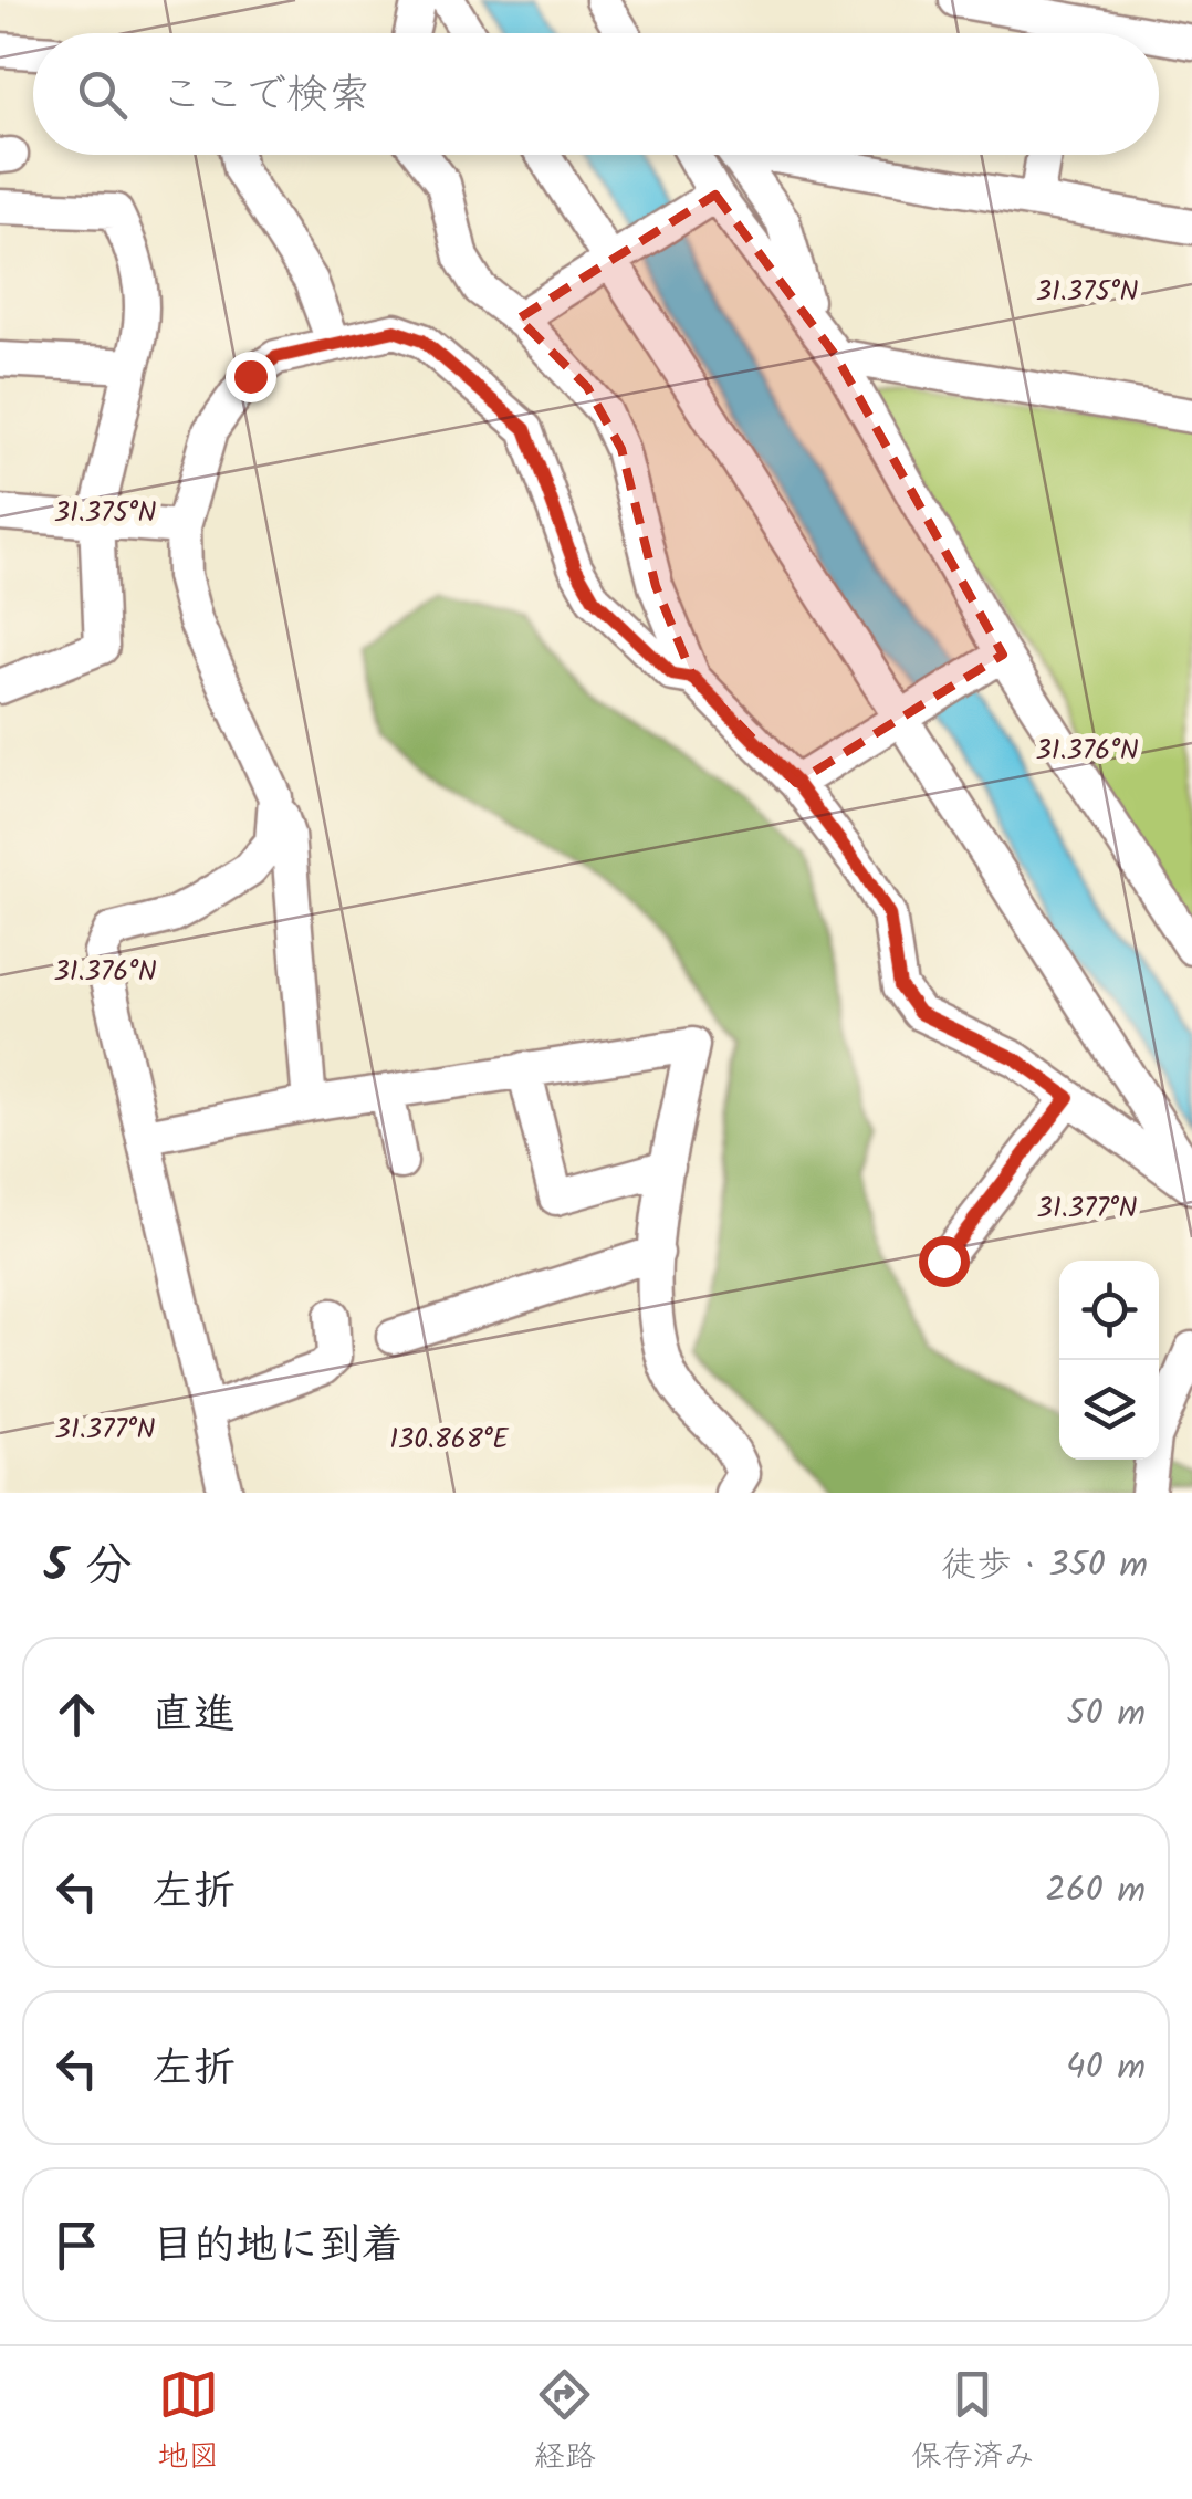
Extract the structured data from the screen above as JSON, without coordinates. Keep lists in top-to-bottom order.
{
  "page": {
    "search": "ここで検索",
    "heading": ["5 分", "徒歩 · 350 m"],
    "list": [
      ["直進", "50 m"],
      ["左折", "260 m"],
      ["左折", "40 m"],
      "目的地に到着"
    ],
    "nav": ["地図", "経路", "保存済み"]
  },
  "coordinates": [
    "31.375°N",
    "31.376°N",
    "31.377°N",
    "130.868°E"
  ]
}
